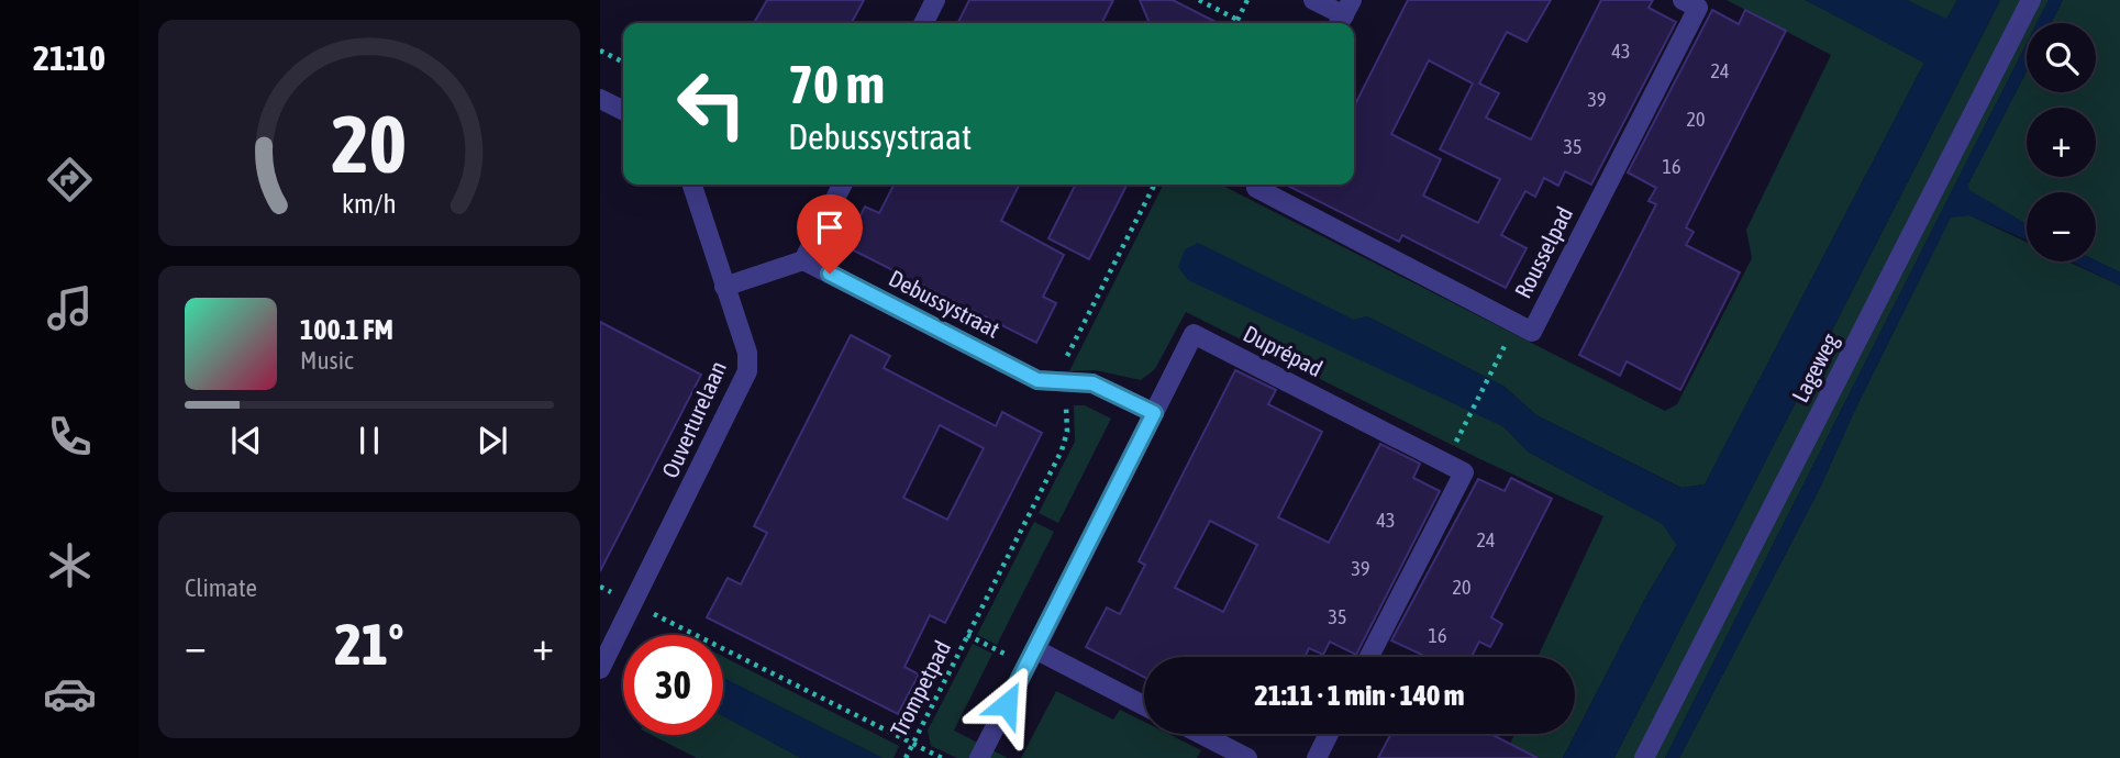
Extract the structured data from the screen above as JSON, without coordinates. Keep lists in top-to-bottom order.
{
  "streets": {
    "street": [
      "Rousselpad",
      "Debussystraat",
      "Duprépad",
      "Lageweg",
      "Ouverturelaan"
    ],
    "path": ["Trompetpad"]
  },
  "crossings": [
    ["Debussystraat", "Duprépad"]
  ],
  "house_numbers": [
    "43",
    "24",
    "39",
    "20",
    "35",
    "16",
    "43",
    "24",
    "39",
    "20",
    "35",
    "16"
  ],
  "page": {
    "tabs": "21:10",
    "map_buttons": ["+", "−"],
    "turn": ["70 m", "Debussystraat"],
    "song": ["100.1 FM", "Music"],
    "tile": "Climate",
    "heat": ["−", "21°", "+"],
    "limit": "30",
    "trip": "21:11 · 1 min · 140 m",
    "gauge": ["20", "km/h"]
  }
}
